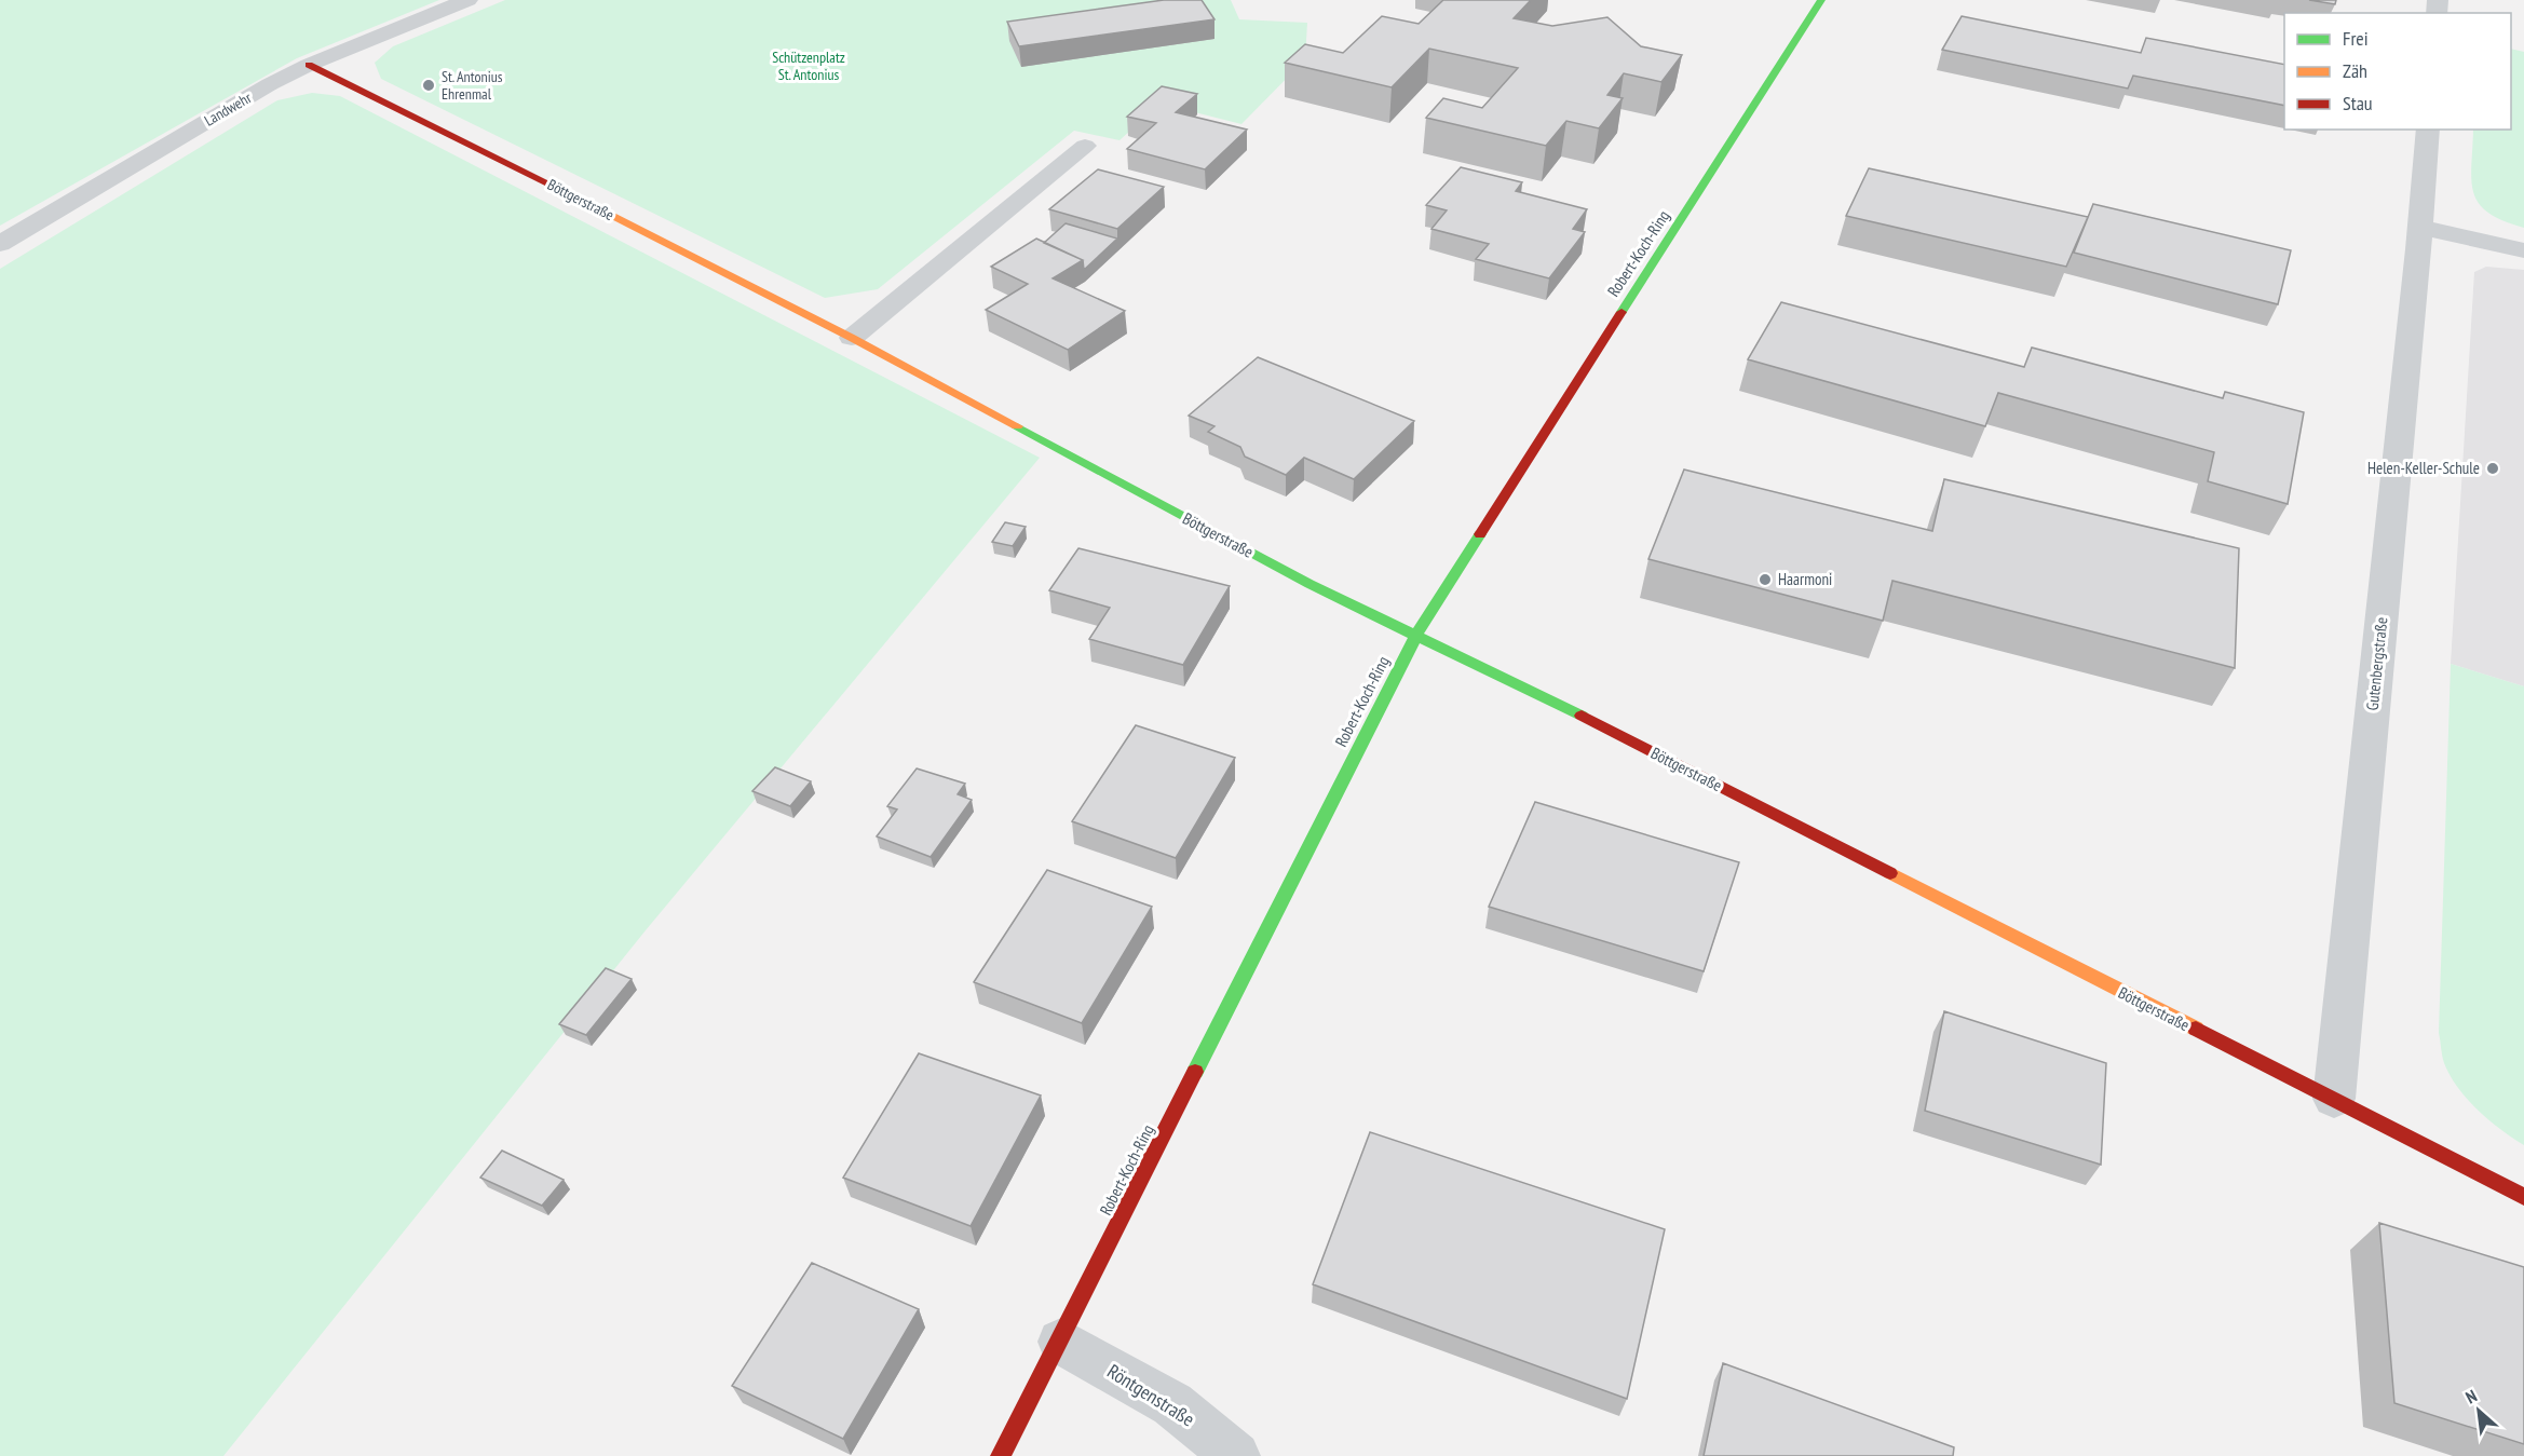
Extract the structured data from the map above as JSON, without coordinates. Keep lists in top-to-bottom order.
{
  "streets": {
    "street": [
      "Landwehr",
      "Böttgerstraße",
      "Robert-Koch-Ring",
      "Gutenbergstraße",
      "Röntgenstraße"
    ]
  },
  "crossings": [
    ["Landwehr", "Böttgerstraße"],
    ["Böttgerstraße", "Robert-Koch-Ring"],
    ["Böttgerstraße", "Gutenbergstraße"],
    ["Robert-Koch-Ring", "Röntgenstraße"]
  ],
  "parks": ["Schützenplatz St. Antonius"],
  "places": ["St. Antonius Ehrenmal", "Helen-Keller-Schule", "Haarmoni"],
  "legend": ["Frei", "Zäh", "Stau"],
  "north": "top left"
}
